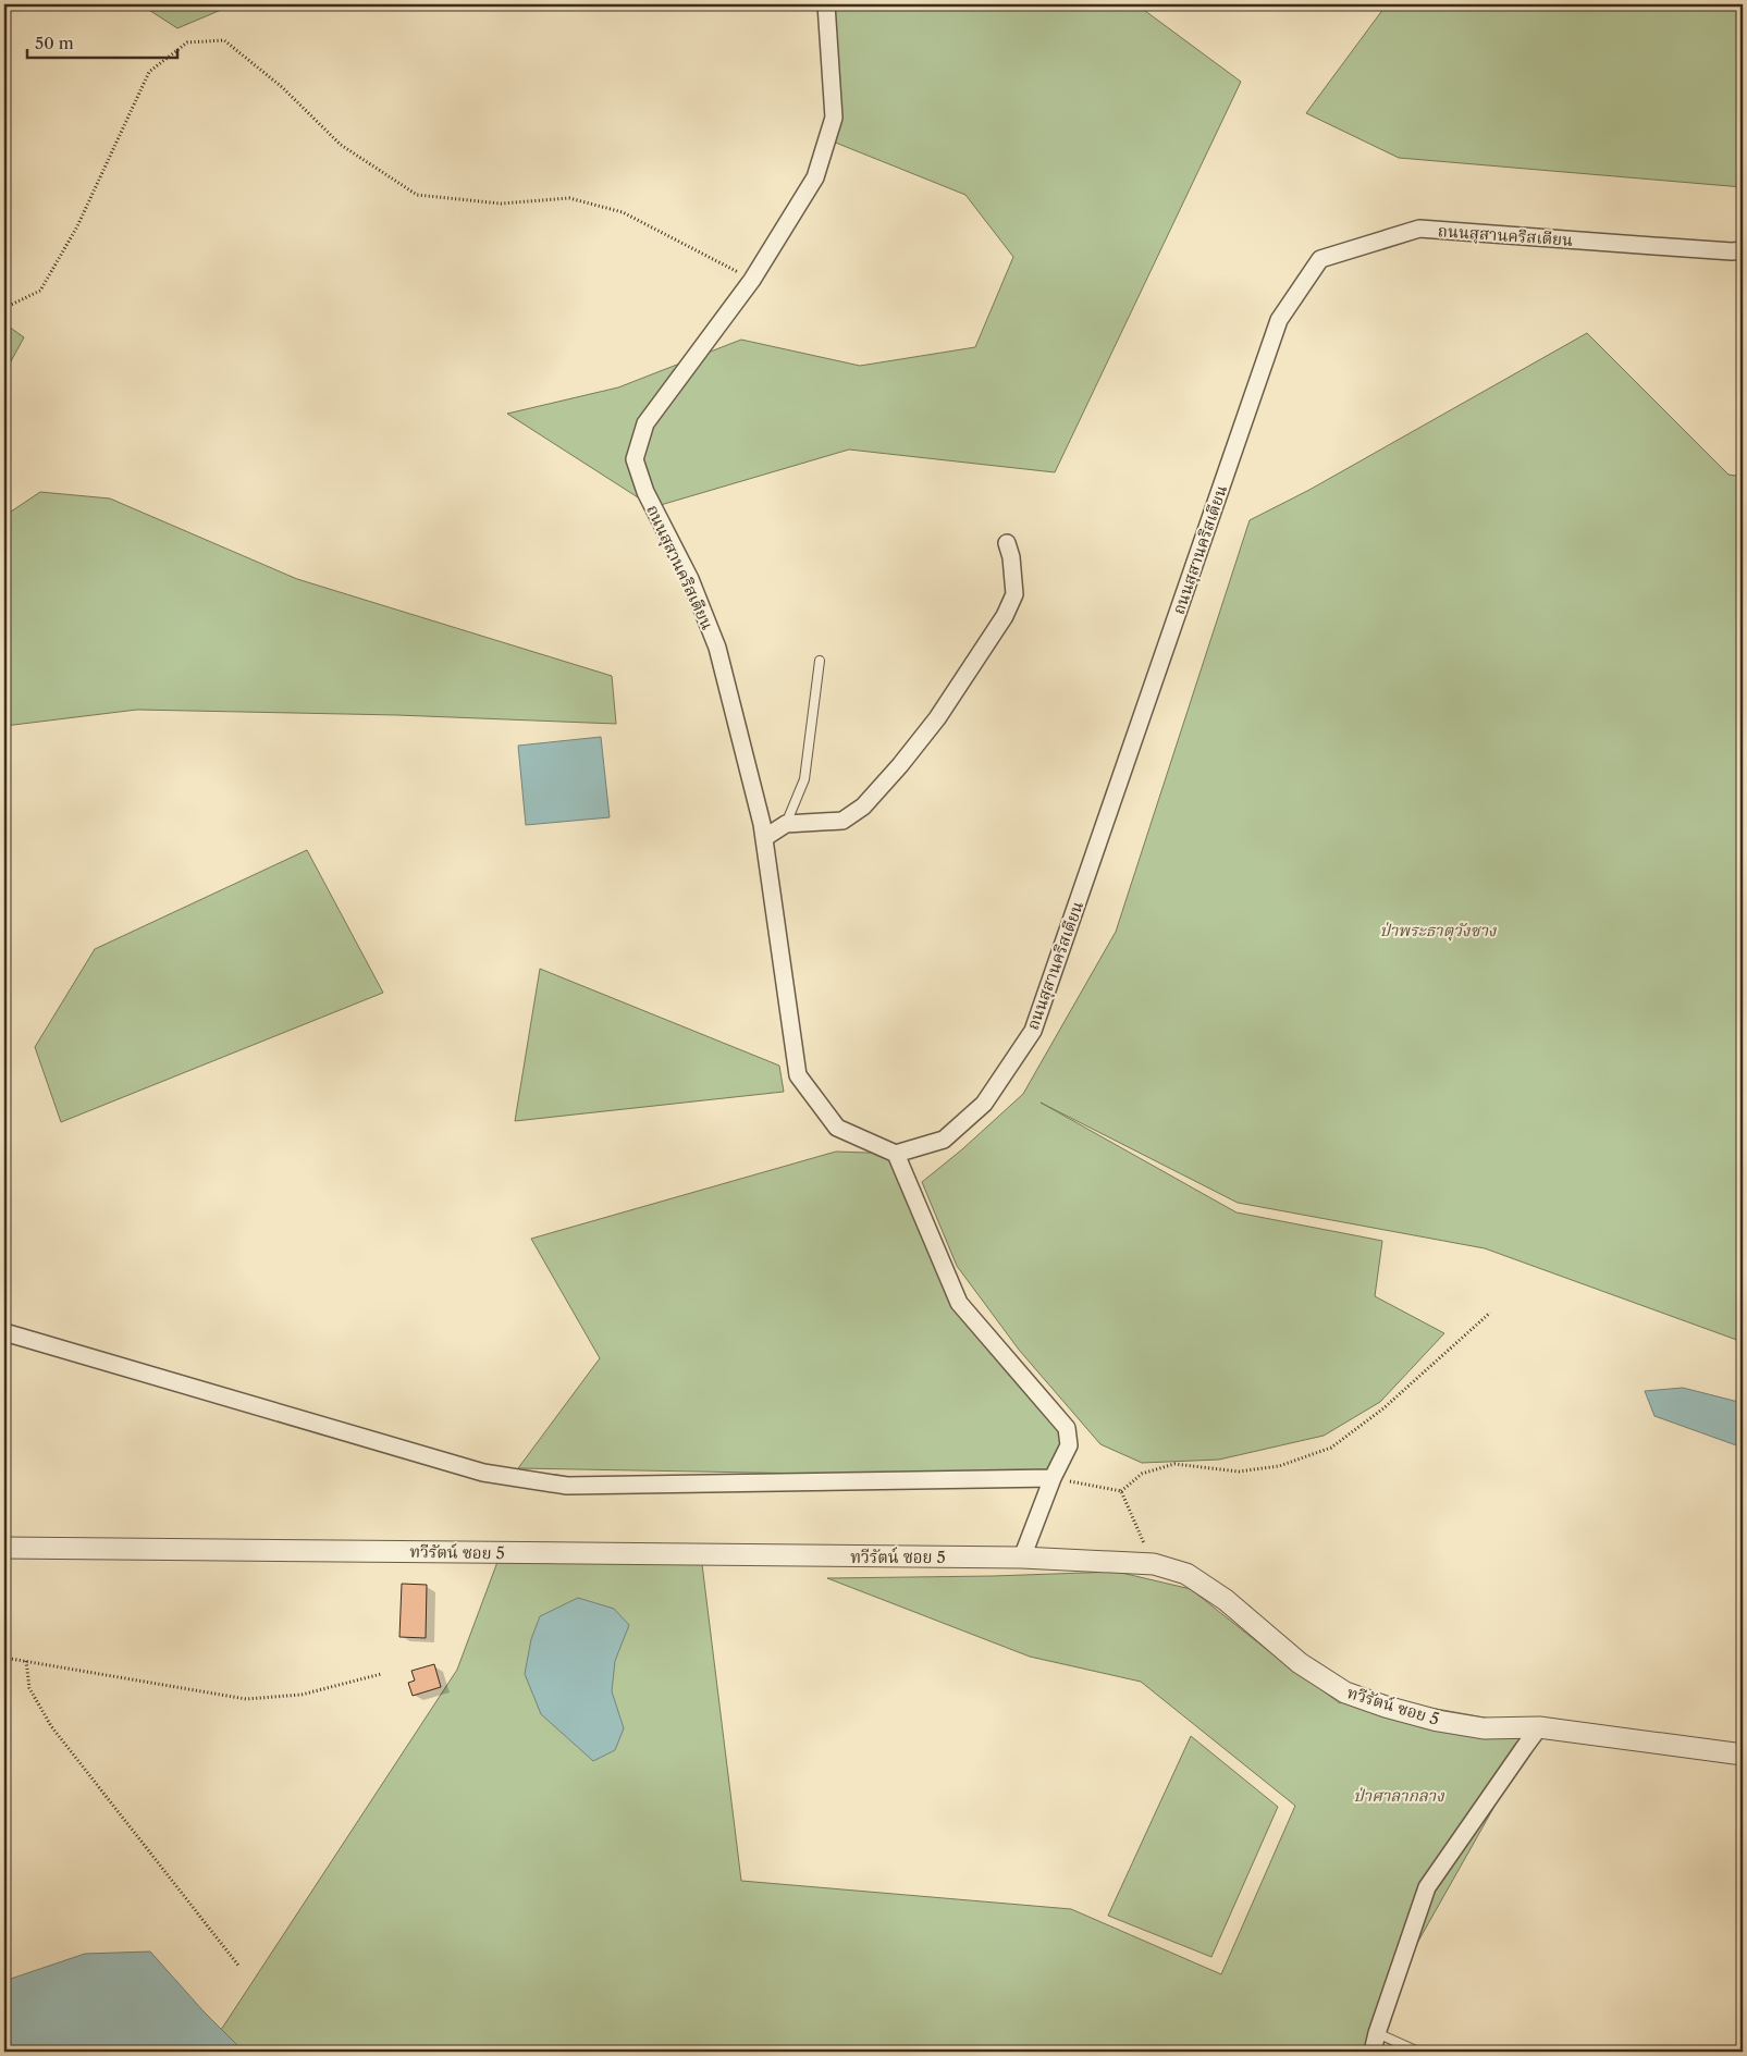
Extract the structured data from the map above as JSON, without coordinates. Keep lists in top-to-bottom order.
{
  "streets": {
    "street": ["ถนนสุสานคริสเตียน", "ทวีรัตน์ ซอย 5"]
  },
  "parks": ["ป่าพระธาตุวังซาง", "ป่าศาลากลาง"],
  "scale_bar": "50 m"
}
